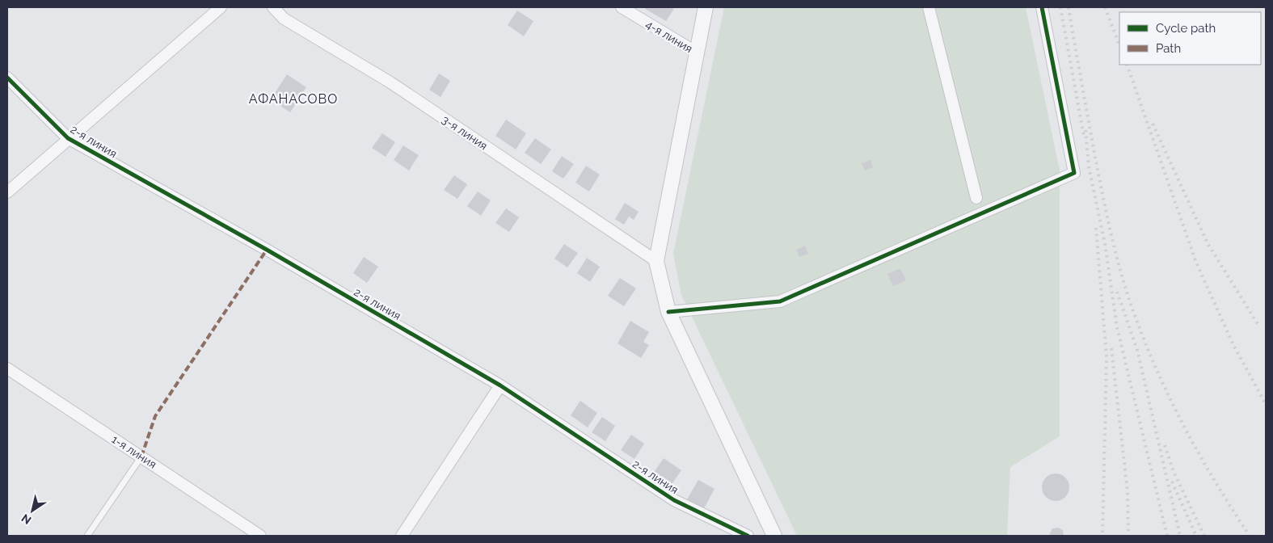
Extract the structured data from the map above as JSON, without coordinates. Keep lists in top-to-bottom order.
{
  "streets": {
    "street": [
      "4-я линия",
      "3-я линия",
      "2-я линия",
      "1-я линия"
    ]
  },
  "districts": ["АФАНАСОВО"],
  "legend": ["Cycle path", "Path"],
  "north": "bottom left"
}
